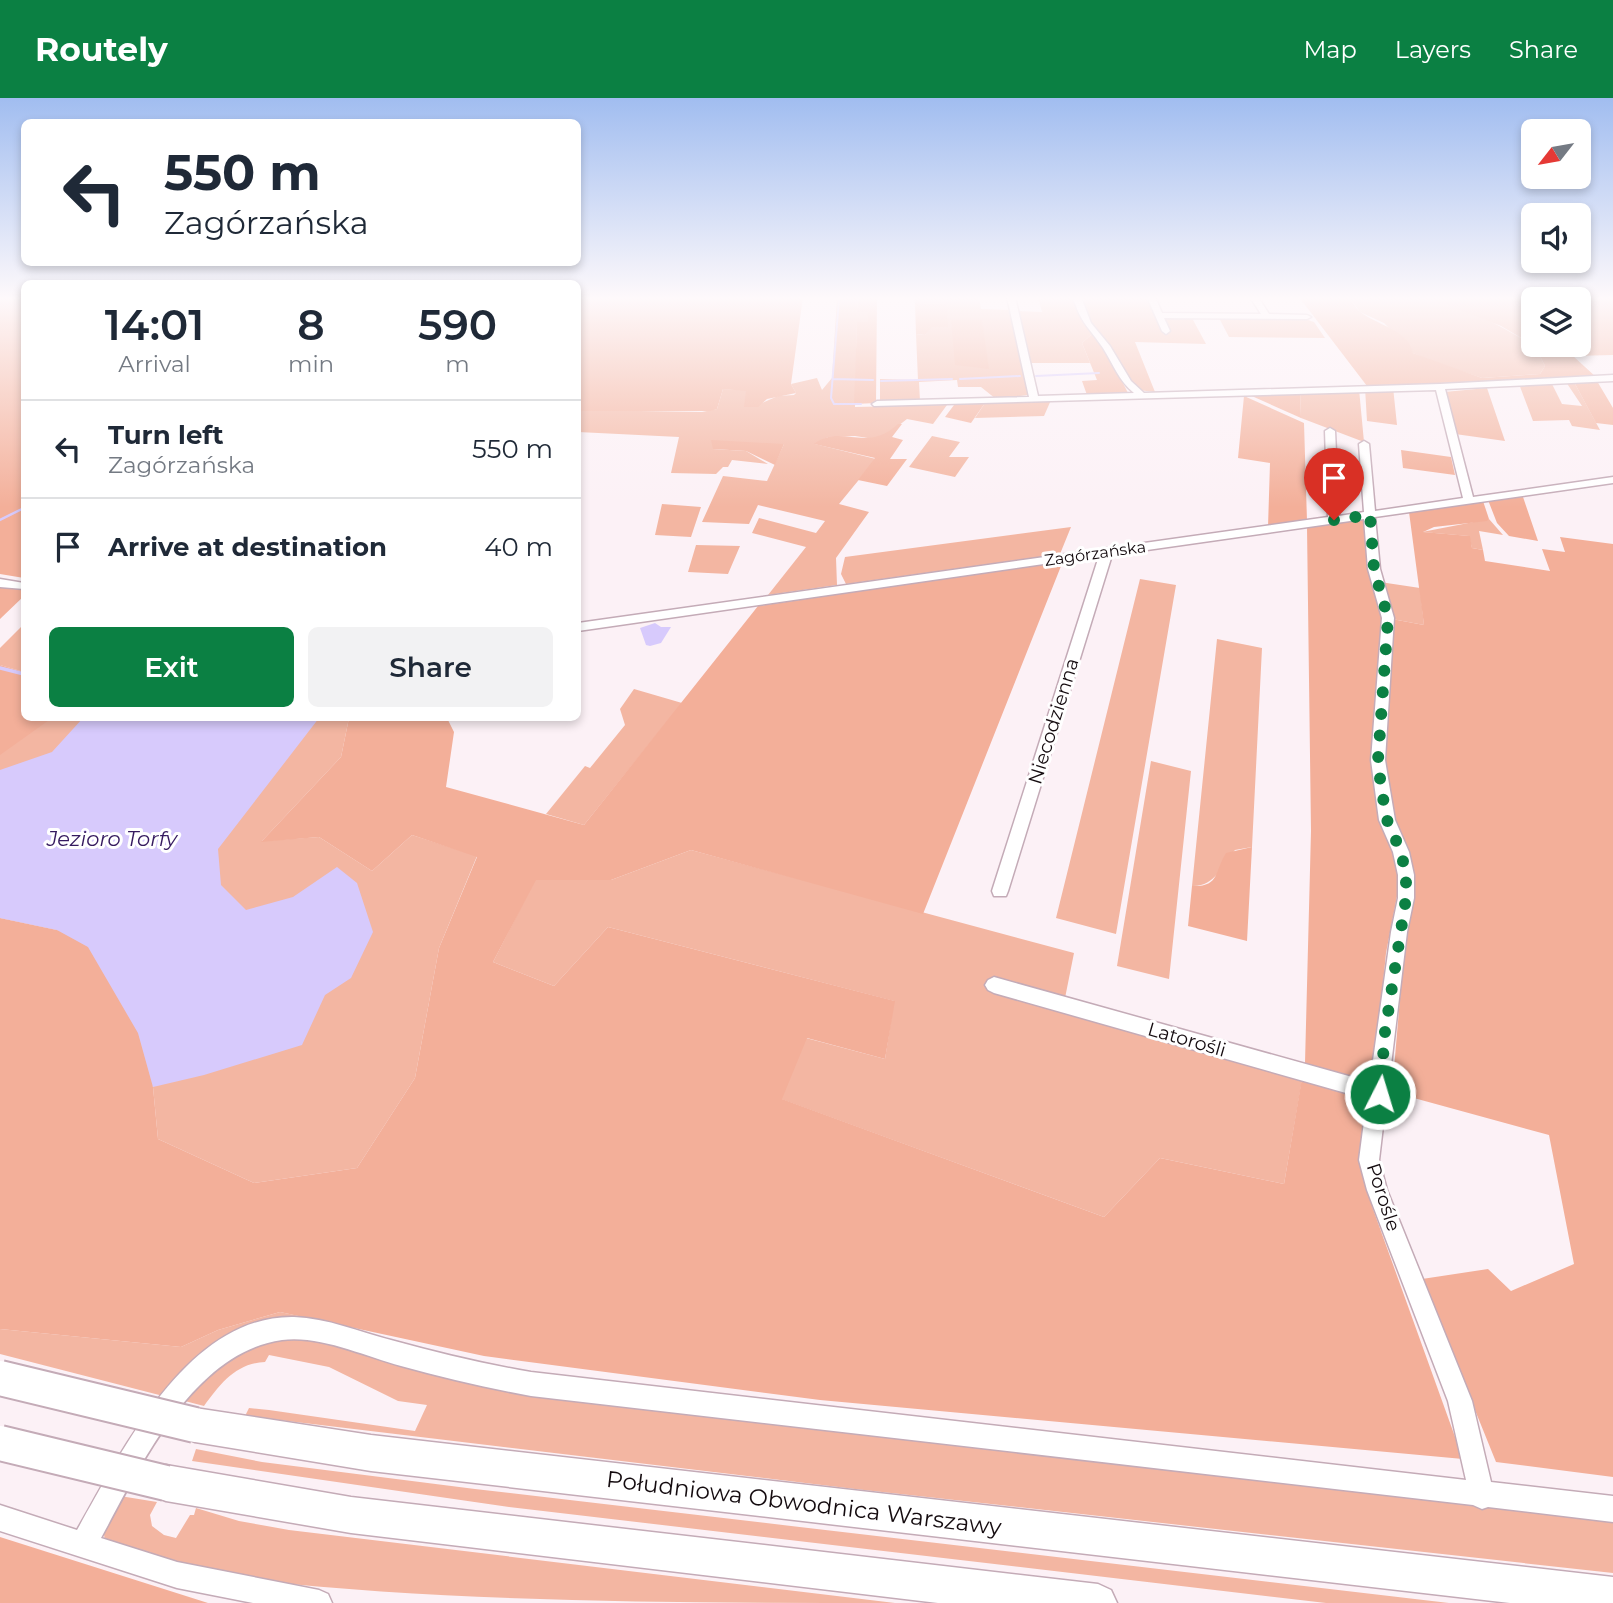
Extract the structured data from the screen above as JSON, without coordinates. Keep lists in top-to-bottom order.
{
  "streets": {
    "highway": ["Południowa Obwodnica Warszawy"],
    "street": [
      "Zagórzańska",
      "Niecodzienna",
      "Latorośli",
      "Porośle"
    ]
  },
  "crossings": [
    ["Zagórzańska", "Niecodzienna"],
    ["Zagórzańska", "Porośle"],
    ["Latorośli", "Porośle"]
  ],
  "water": ["Jezioro Torfy"],
  "north": "bottom left",
  "page": {
    "header": "Routely",
    "nav": ["Map", "Layers", "Share"],
    "turn": ["550 m", "Zagórzańska"],
    "eta": [
      "14:01",
      "Arrival",
      "8",
      "min",
      "590",
      "m"
    ],
    "list": [
      {
        "name": "Turn left",
        "note": "Zagórzańska",
        "value": "550 m"
      },
      {
        "name": "Arrive at destination",
        "value": "40 m"
      }
    ],
    "buttons": ["Exit", "Share"]
  }
}
